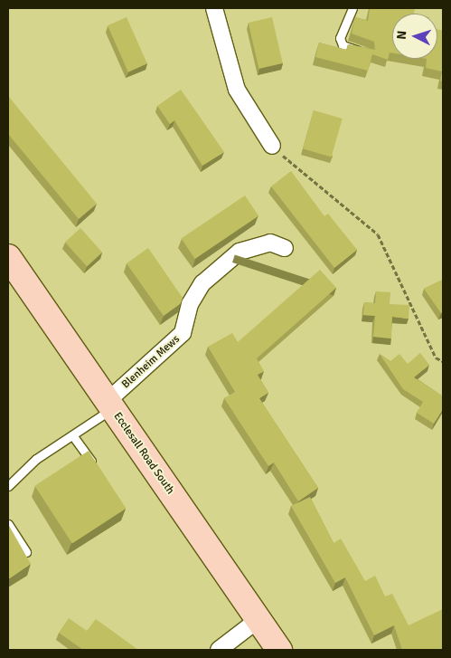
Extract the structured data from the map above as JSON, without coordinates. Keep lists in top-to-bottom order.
{
  "streets": {
    "main road": ["Ecclesall Road South"],
    "street": ["Blenheim Mews"]
  },
  "crossings": [
    ["Blenheim Mews", "Ecclesall Road South"]
  ],
  "north": "left"
}
